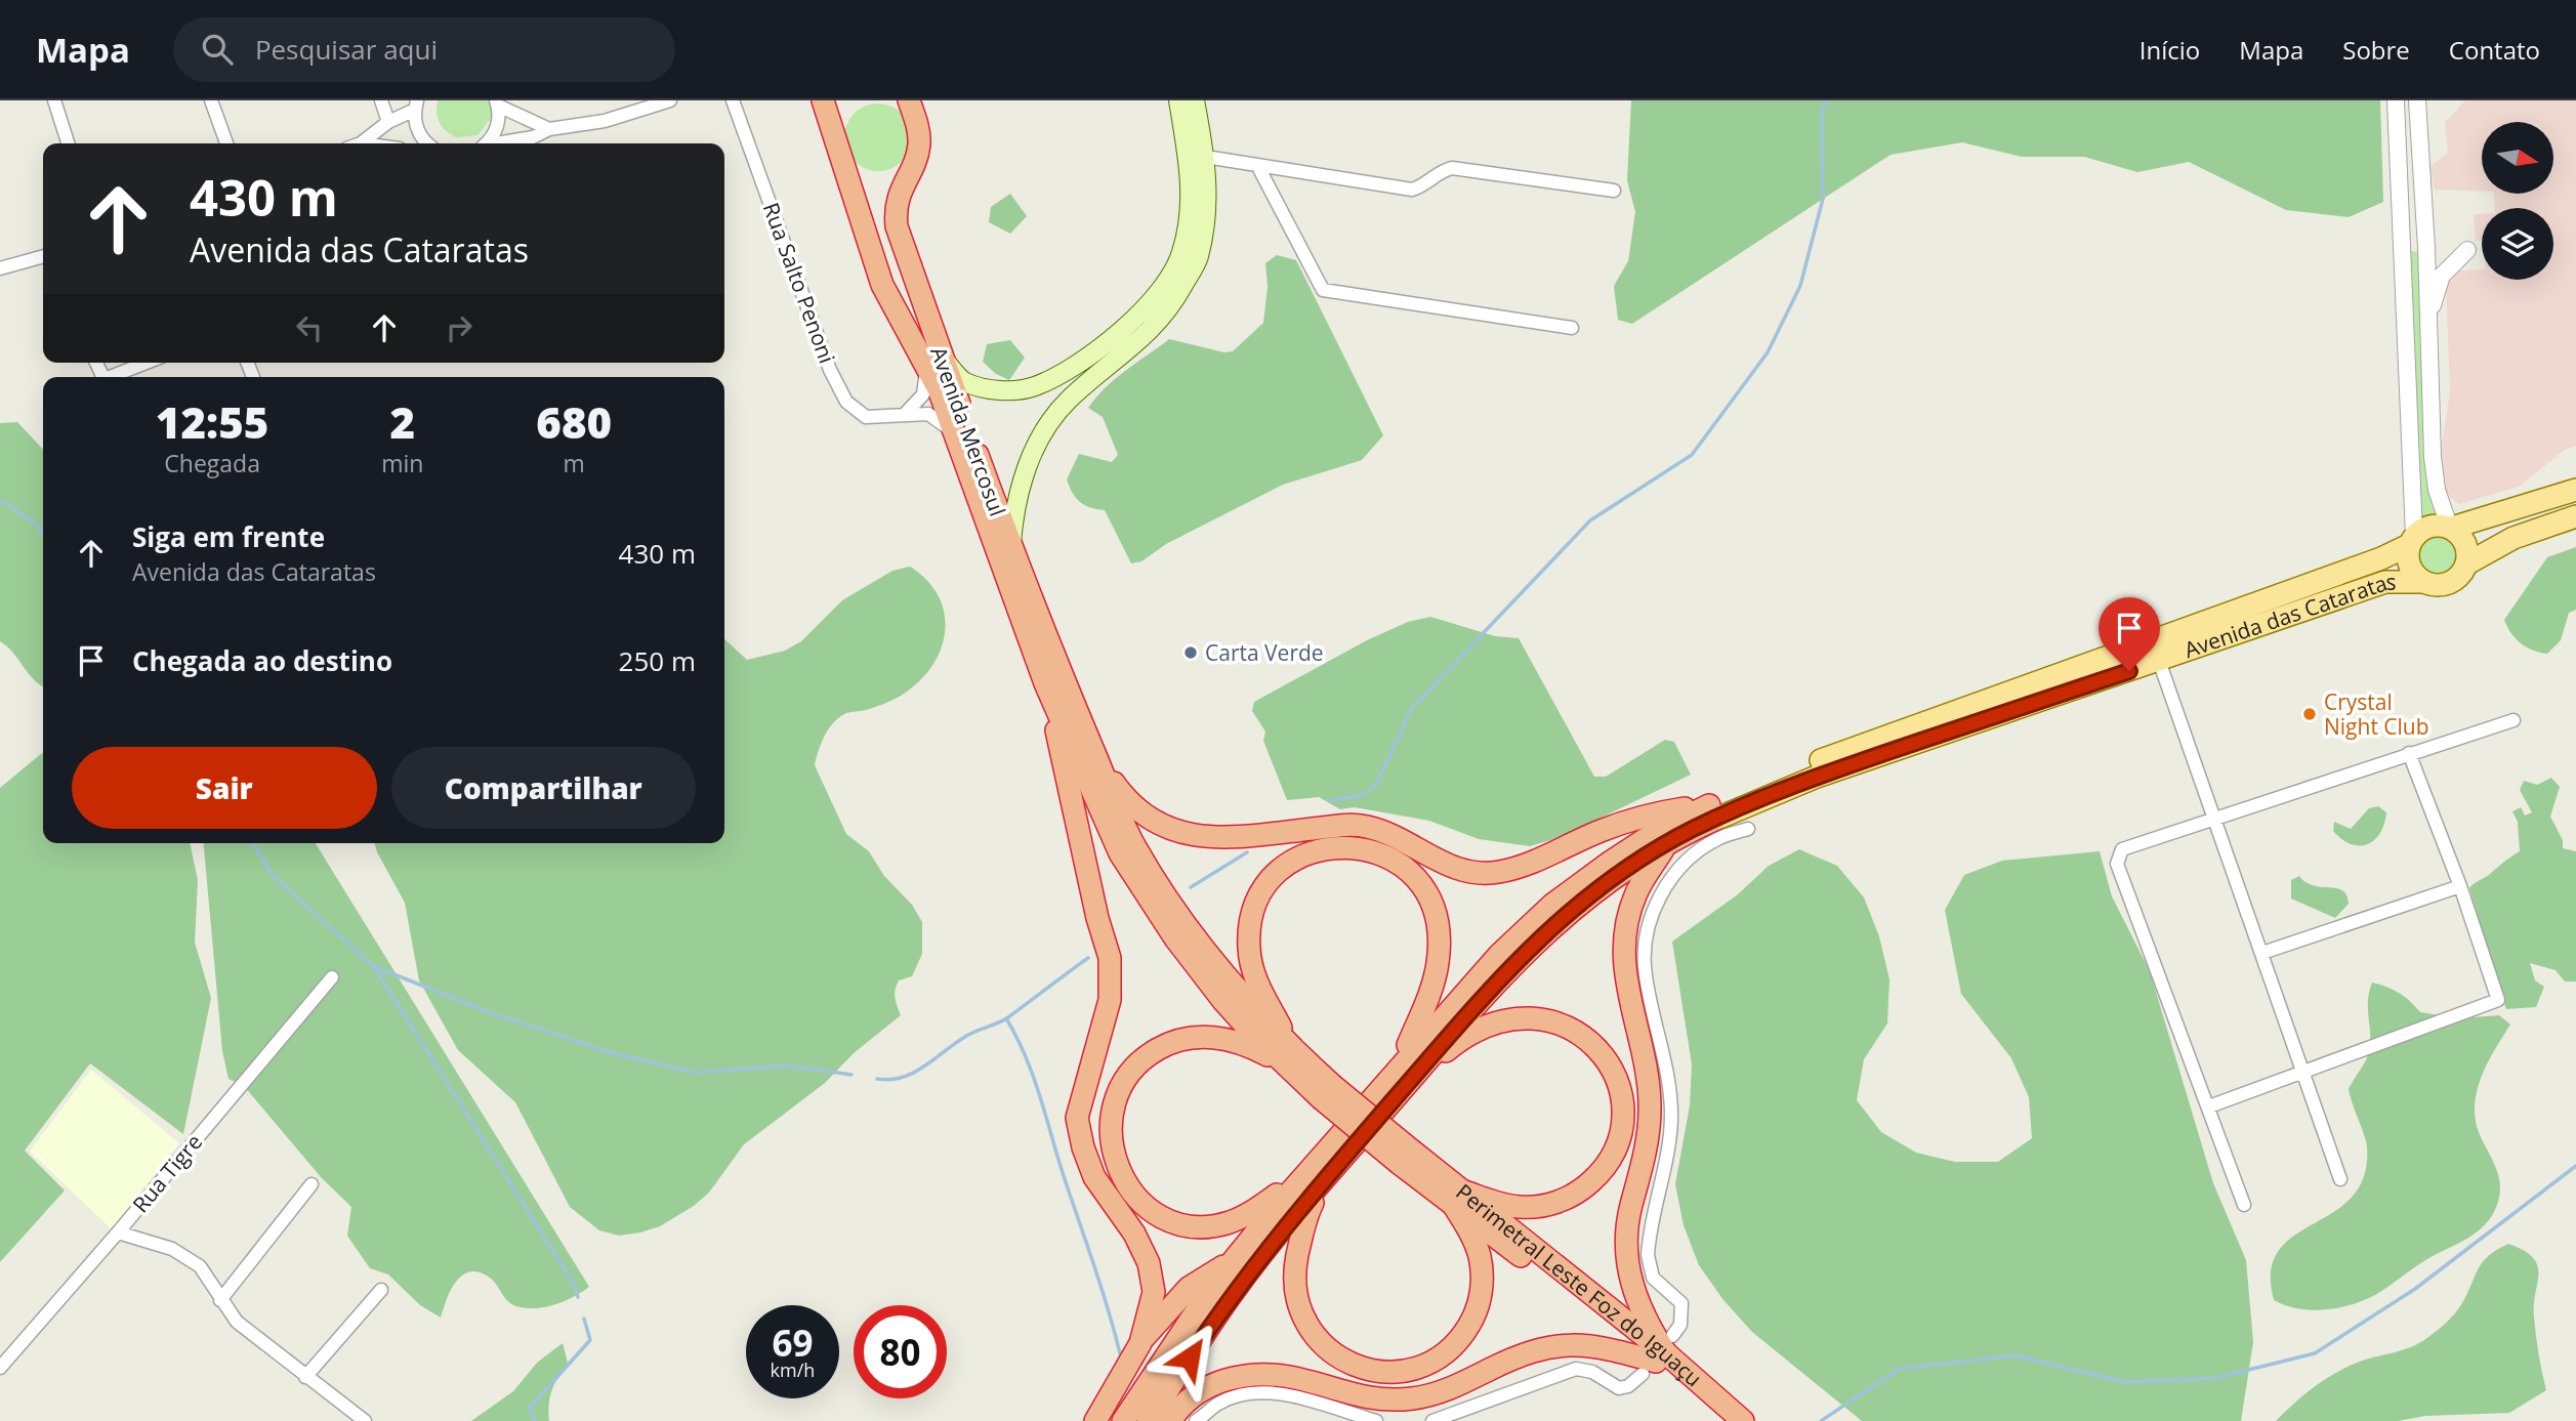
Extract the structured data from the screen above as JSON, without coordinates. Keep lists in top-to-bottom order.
{
  "streets": {
    "highway": ["Avenida Mercosul", "Perimetral Leste Foz do Iguaçu"],
    "main road": ["Avenida das Cataratas"],
    "street": ["Rua Salto Penoni", "Rua Tigre"]
  },
  "crossings": [
    ["Rua Salto Penoni", "Avenida Mercosul"]
  ],
  "places": ["Carta Verde", "Crystal Night Club"],
  "north": "right",
  "page": {
    "header": "Mapa",
    "search": "Pesquisar aqui",
    "nav": [
      "Início",
      "Mapa",
      "Sobre",
      "Contato"
    ],
    "turn": ["430 m", "Avenida das Cataratas"],
    "eta": [
      "12:55",
      "Chegada",
      "2",
      "min",
      "680",
      "m"
    ],
    "list": [
      {
        "name": "Siga em frente",
        "note": "Avenida das Cataratas",
        "value": "430 m"
      },
      {
        "name": "Chegada ao destino",
        "value": "250 m"
      }
    ],
    "buttons": ["Sair", "Compartilhar"],
    "speed": "69 km/h",
    "limit": "80"
  }
}
